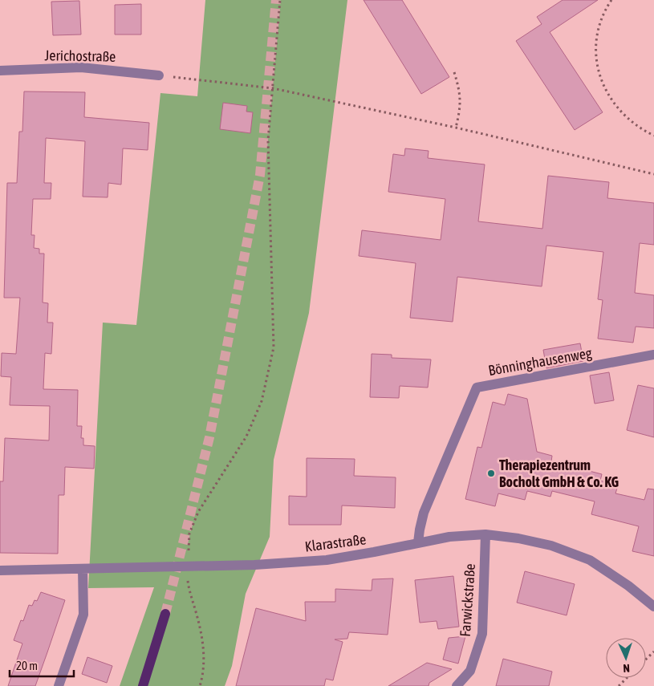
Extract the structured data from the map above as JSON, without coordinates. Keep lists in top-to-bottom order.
{
  "streets": {
    "street": [
      "Jerichostraße",
      "Bönninghausenweg",
      "Klarastraße",
      "Farwickstraße"
    ]
  },
  "crossings": [
    ["Bönninghausenweg", "Klarastraße"],
    ["Klarastraße", "Farwickstraße"]
  ],
  "places": ["Therapiezentrum Bocholt GmbH & Co. KG"],
  "scale_bar": "20 m",
  "north": "bottom"
}
